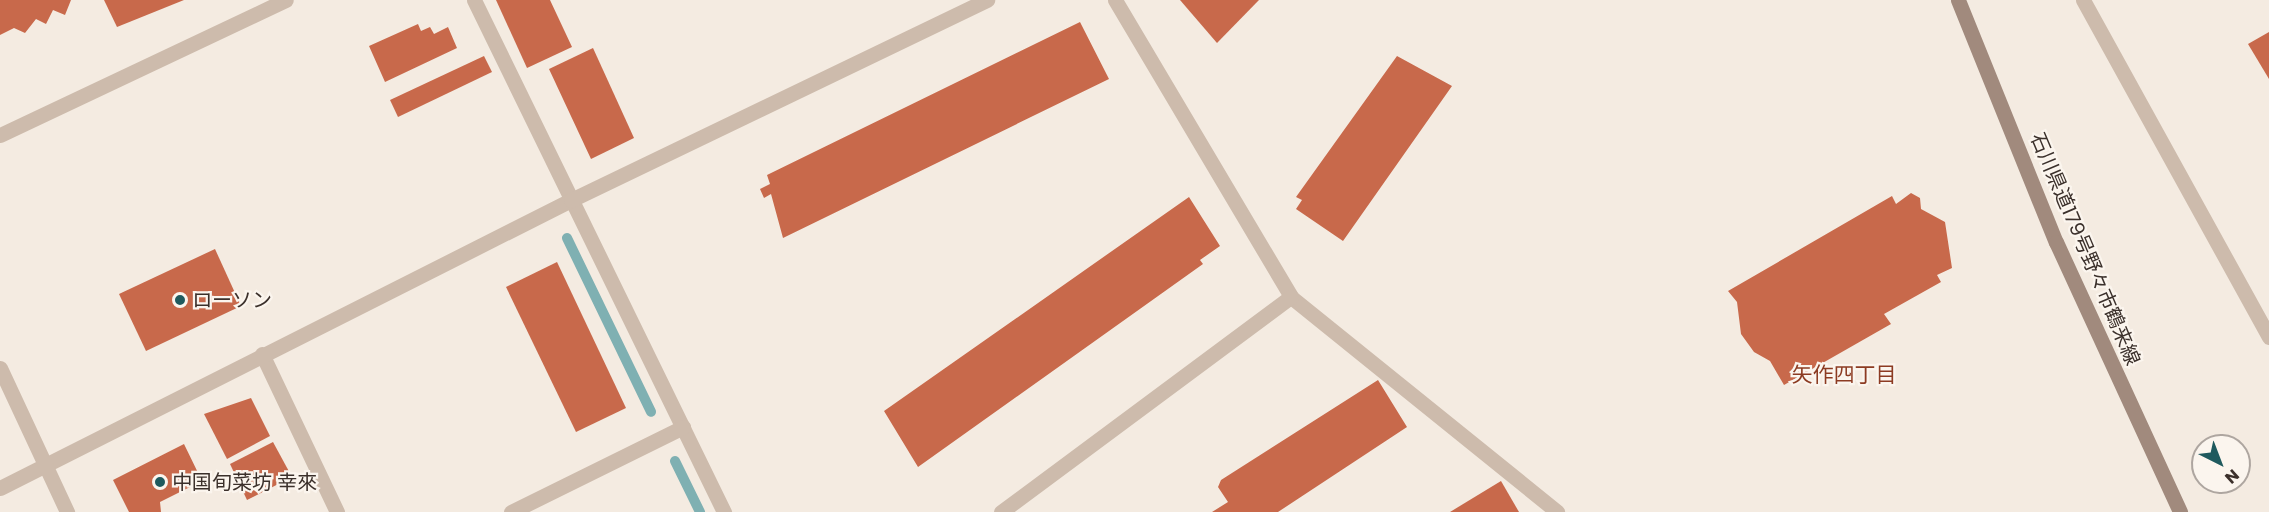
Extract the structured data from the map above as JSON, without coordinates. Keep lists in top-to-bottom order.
{
  "streets": {
    "main road": ["石川県道179号野々市鶴来線"]
  },
  "districts": ["矢作四丁目"],
  "places": ["ローソン", "中国旬菜坊 幸來"],
  "north": "bottom right"
}
